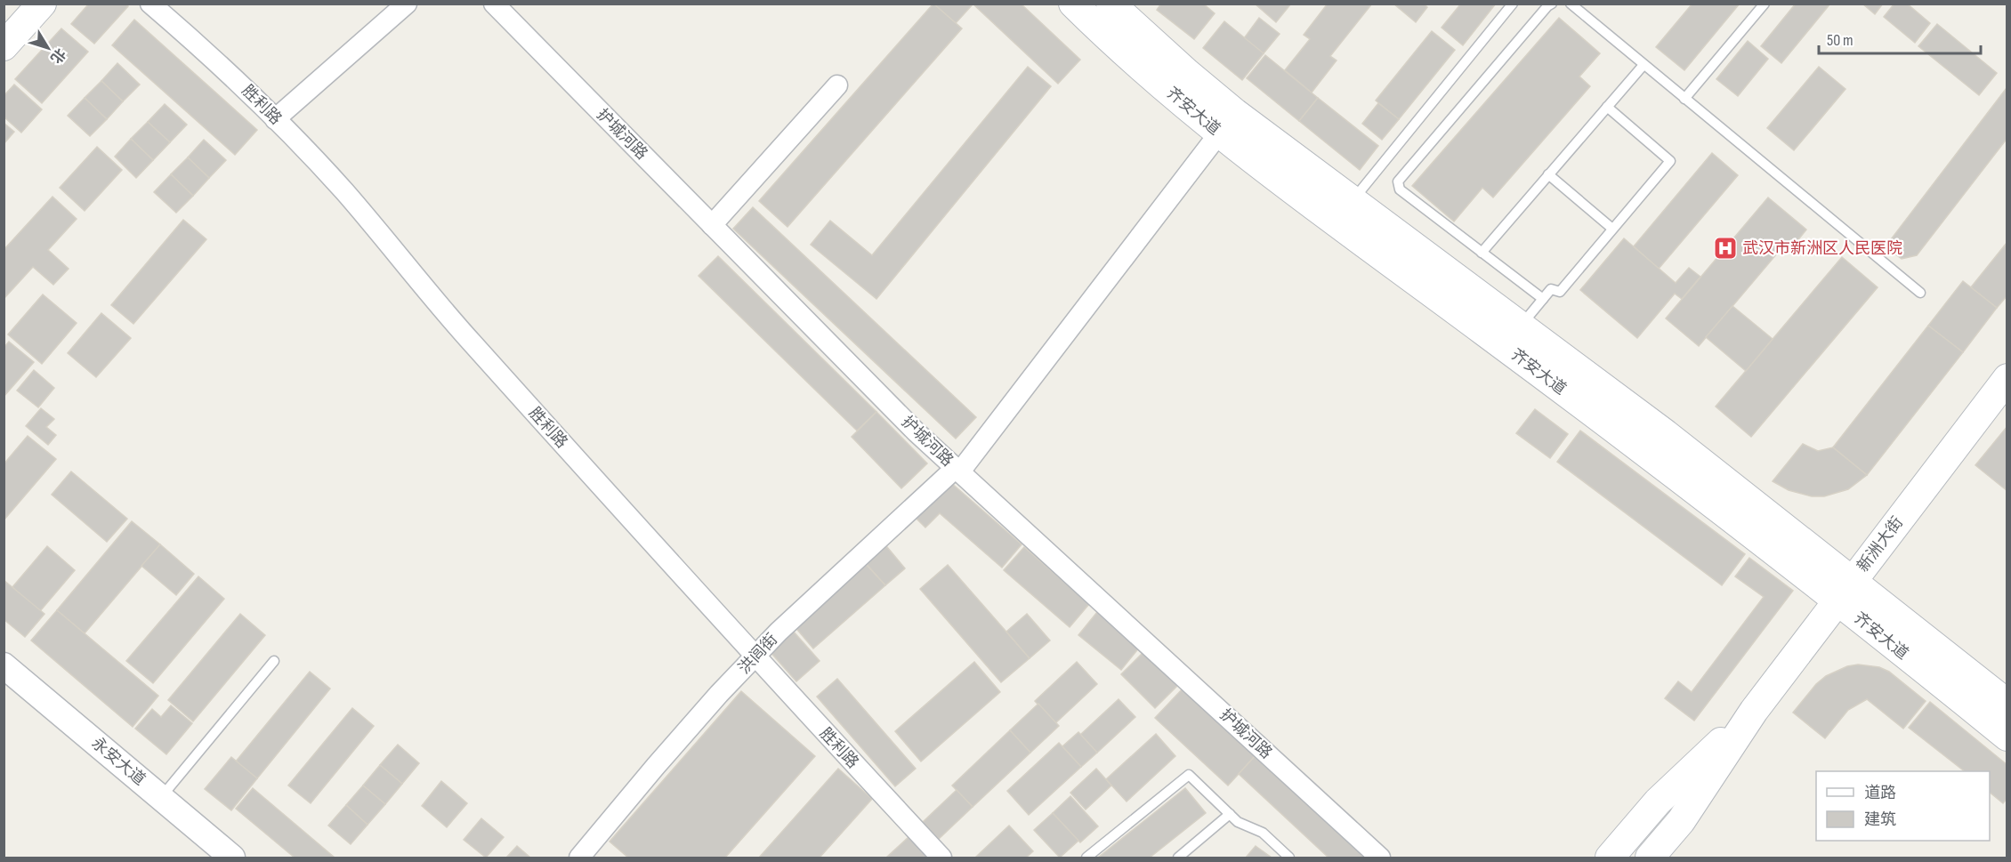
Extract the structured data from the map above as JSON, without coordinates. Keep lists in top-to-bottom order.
{
  "streets": {
    "main road": ["齐安大道", "新洲大街"],
    "street": [
      "胜利路",
      "护城河路",
      "洪闾街",
      "永安大道"
    ]
  },
  "crossings": [
    ["胜利路", "洪闾街"],
    ["齐安大道", "新洲大街"],
    ["齐安大道", "洪闾街"],
    ["护城河路", "洪闾街"]
  ],
  "places": {
    "hospital": ["武汉市新洲区人民医院"]
  },
  "legend": ["道路", "建筑"],
  "scale_bar": "50 m",
  "north": "bottom right"
}
